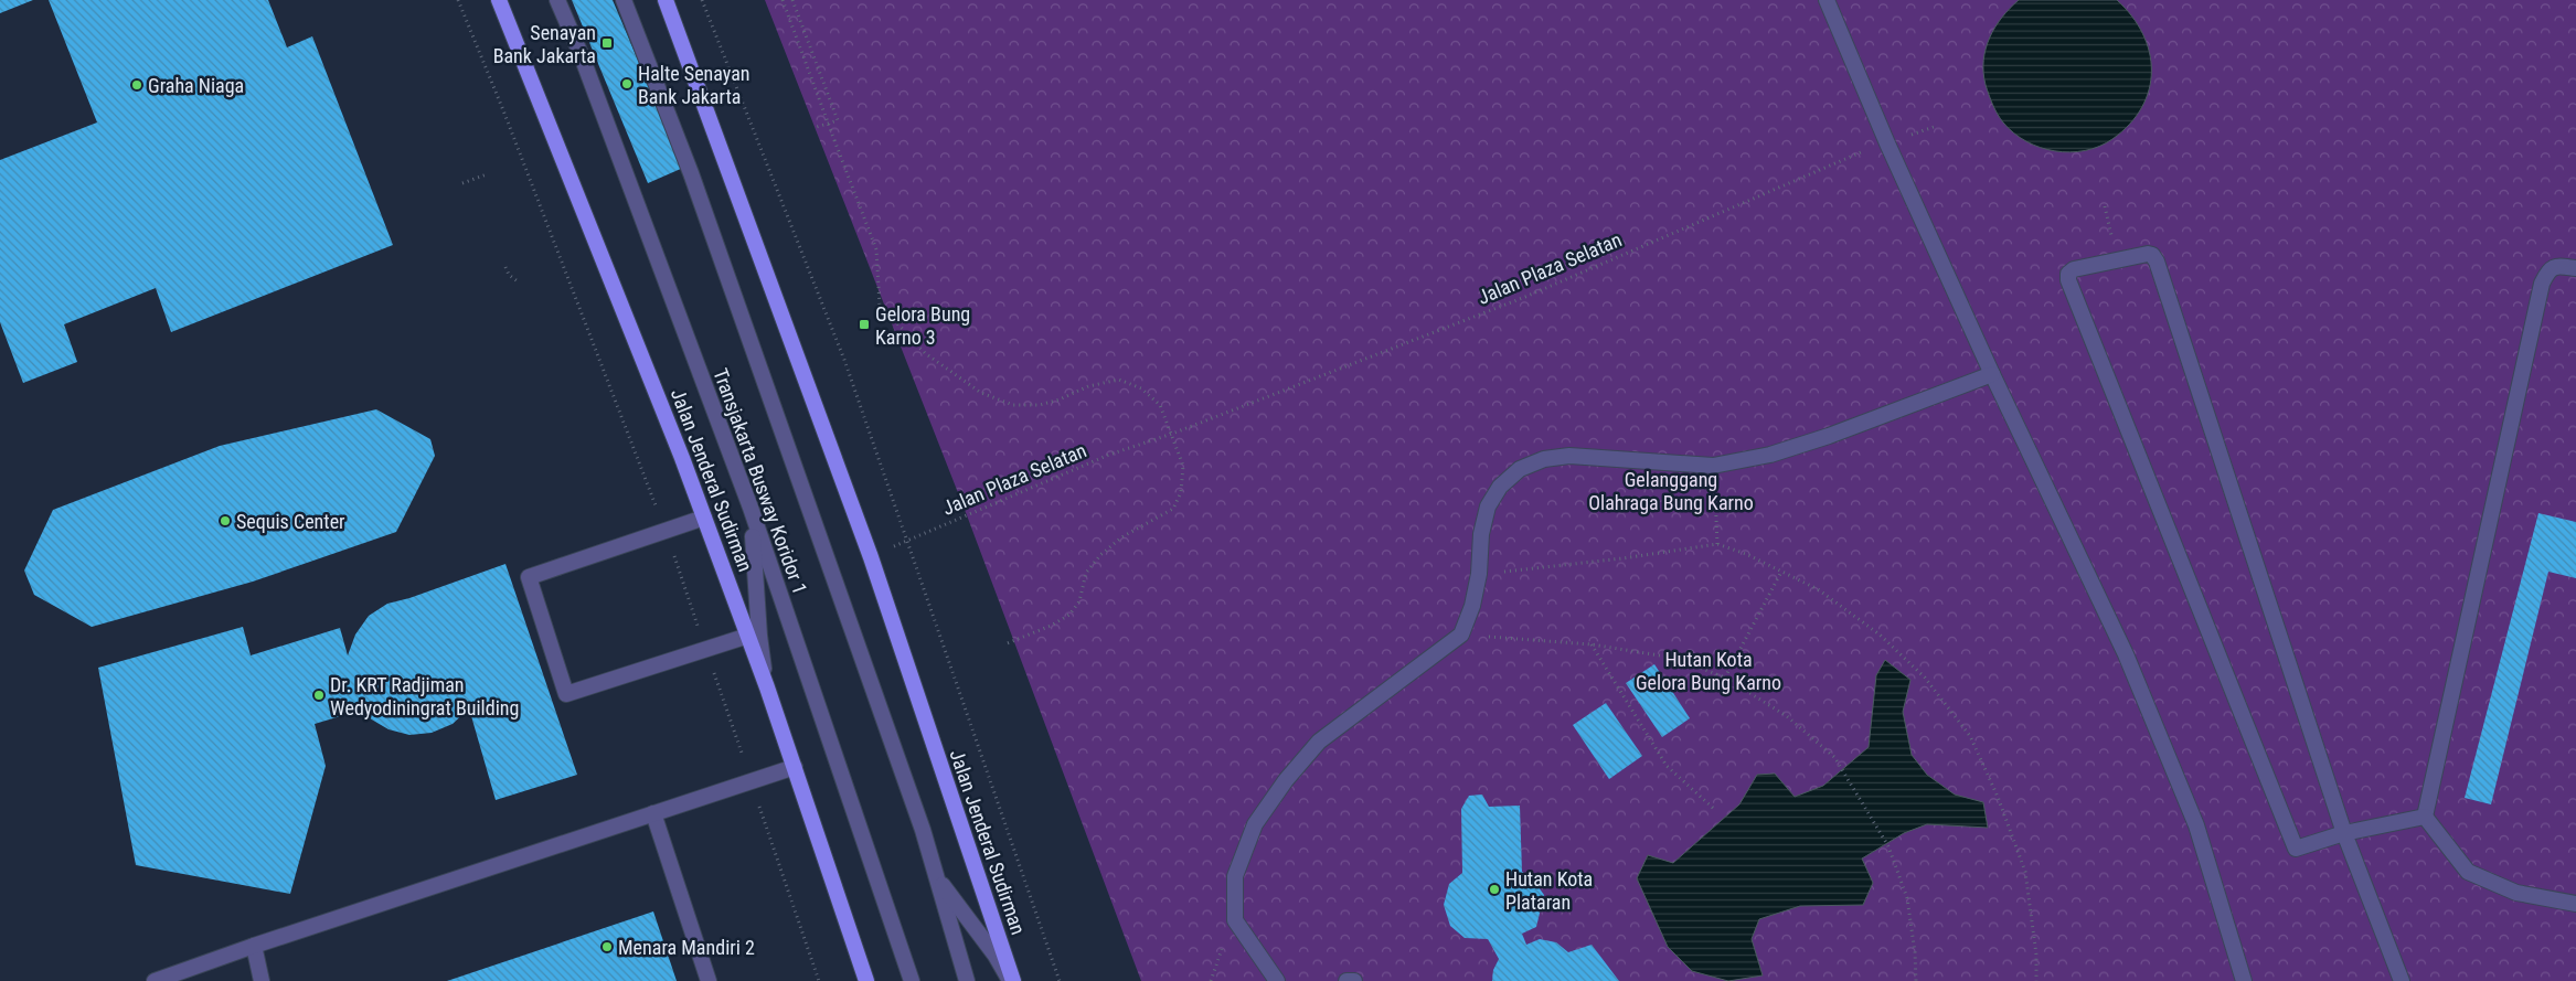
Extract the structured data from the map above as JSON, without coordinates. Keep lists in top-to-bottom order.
{
  "streets": {
    "main road": ["Jalan Jenderal Sudirman"],
    "lane": ["Transjakarta Busway Koridor 1"],
    "path": ["Jalan Plaza Selatan"]
  },
  "crossings": [
    ["Jalan Plaza Selatan", "Jalan Jenderal Sudirman"]
  ],
  "parks": ["Gelanggang Olahraga Bung Karno", "Hutan Kota Gelora Bung Karno"],
  "places": {
    "transit": ["Senayan Bank Jakarta", "Gelora Bung Karno 3"],
    "other": [
      "Halte Senayan Bank Jakarta",
      "Graha Niaga",
      "Sequis Center",
      "Dr. KRT Radjiman Wedyodiningrat Building",
      "Hutan Kota Plataran",
      "Menara Mandiri 2"
    ]
  }
}
